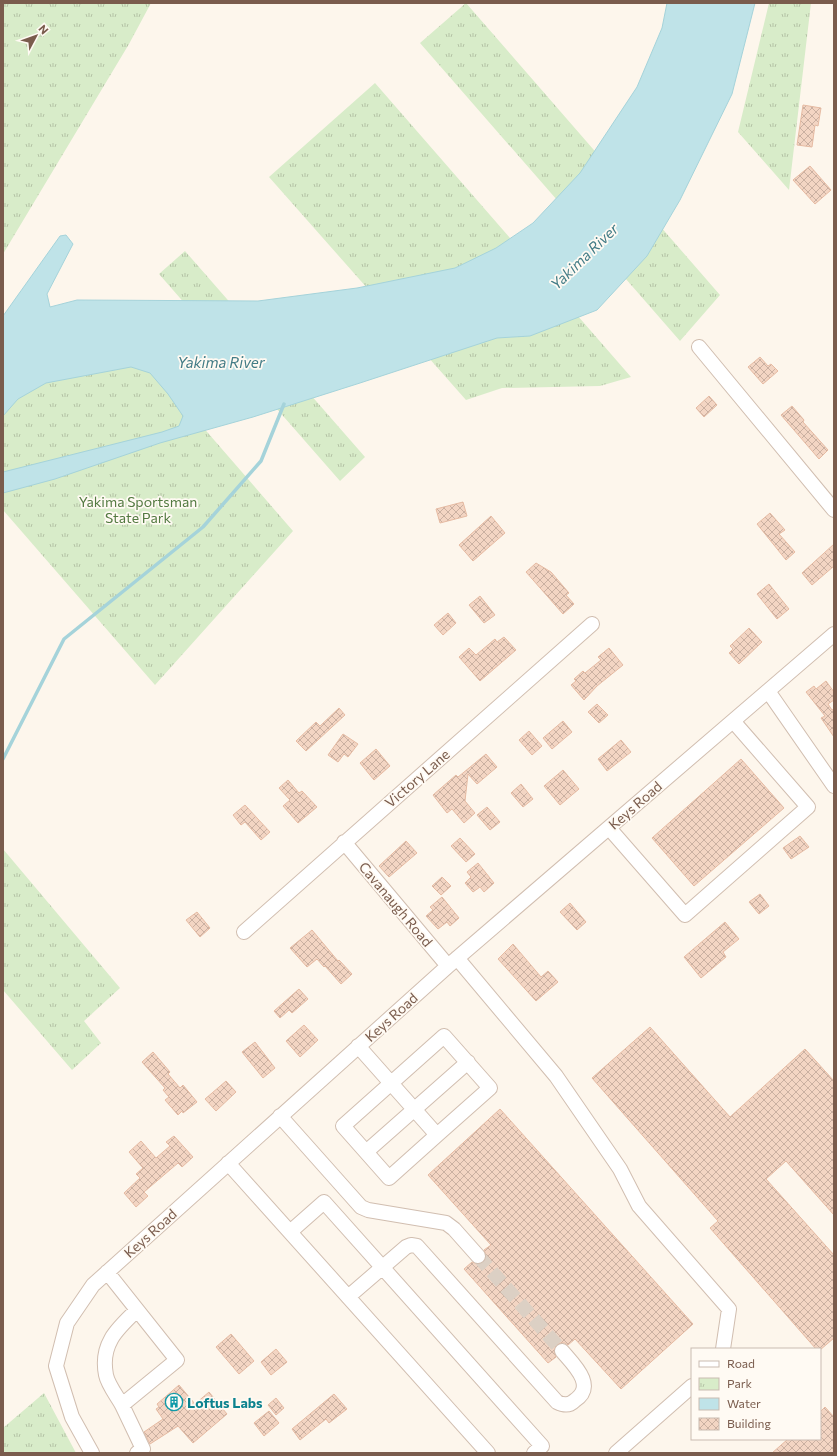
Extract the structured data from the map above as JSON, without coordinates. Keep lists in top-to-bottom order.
{
  "streets": {
    "street": ["Victory Lane", "Keys Road", "Cavanaugh Road"]
  },
  "crossings": [
    ["Victory Lane", "Cavanaugh Road"],
    ["Keys Road", "Cavanaugh Road"]
  ],
  "water": ["Yakima River"],
  "parks": ["Yakima Sportsman State Park"],
  "places": {
    "building": ["Loftus Labs"]
  },
  "legend": [
    "Road",
    "Park",
    "Water",
    "Building"
  ],
  "north": "top right"
}
